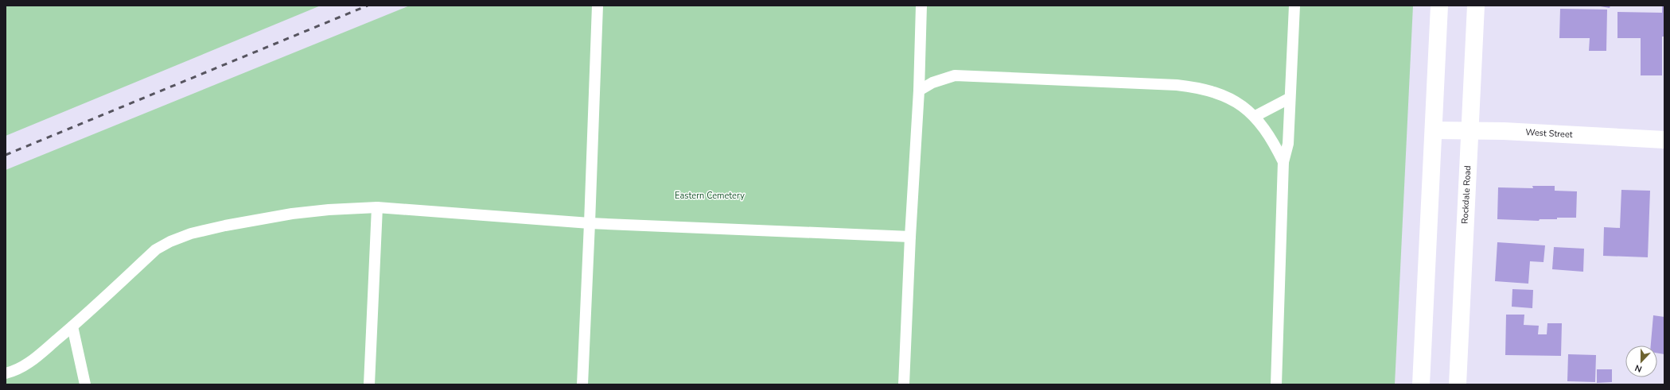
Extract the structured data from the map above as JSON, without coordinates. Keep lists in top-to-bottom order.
{
  "streets": {
    "main road": ["West Street", "Rockdale Road"]
  },
  "crossings": [
    ["West Street", "Rockdale Road"]
  ],
  "parks": ["Eastern Cemetery"],
  "north": "bottom"
}
